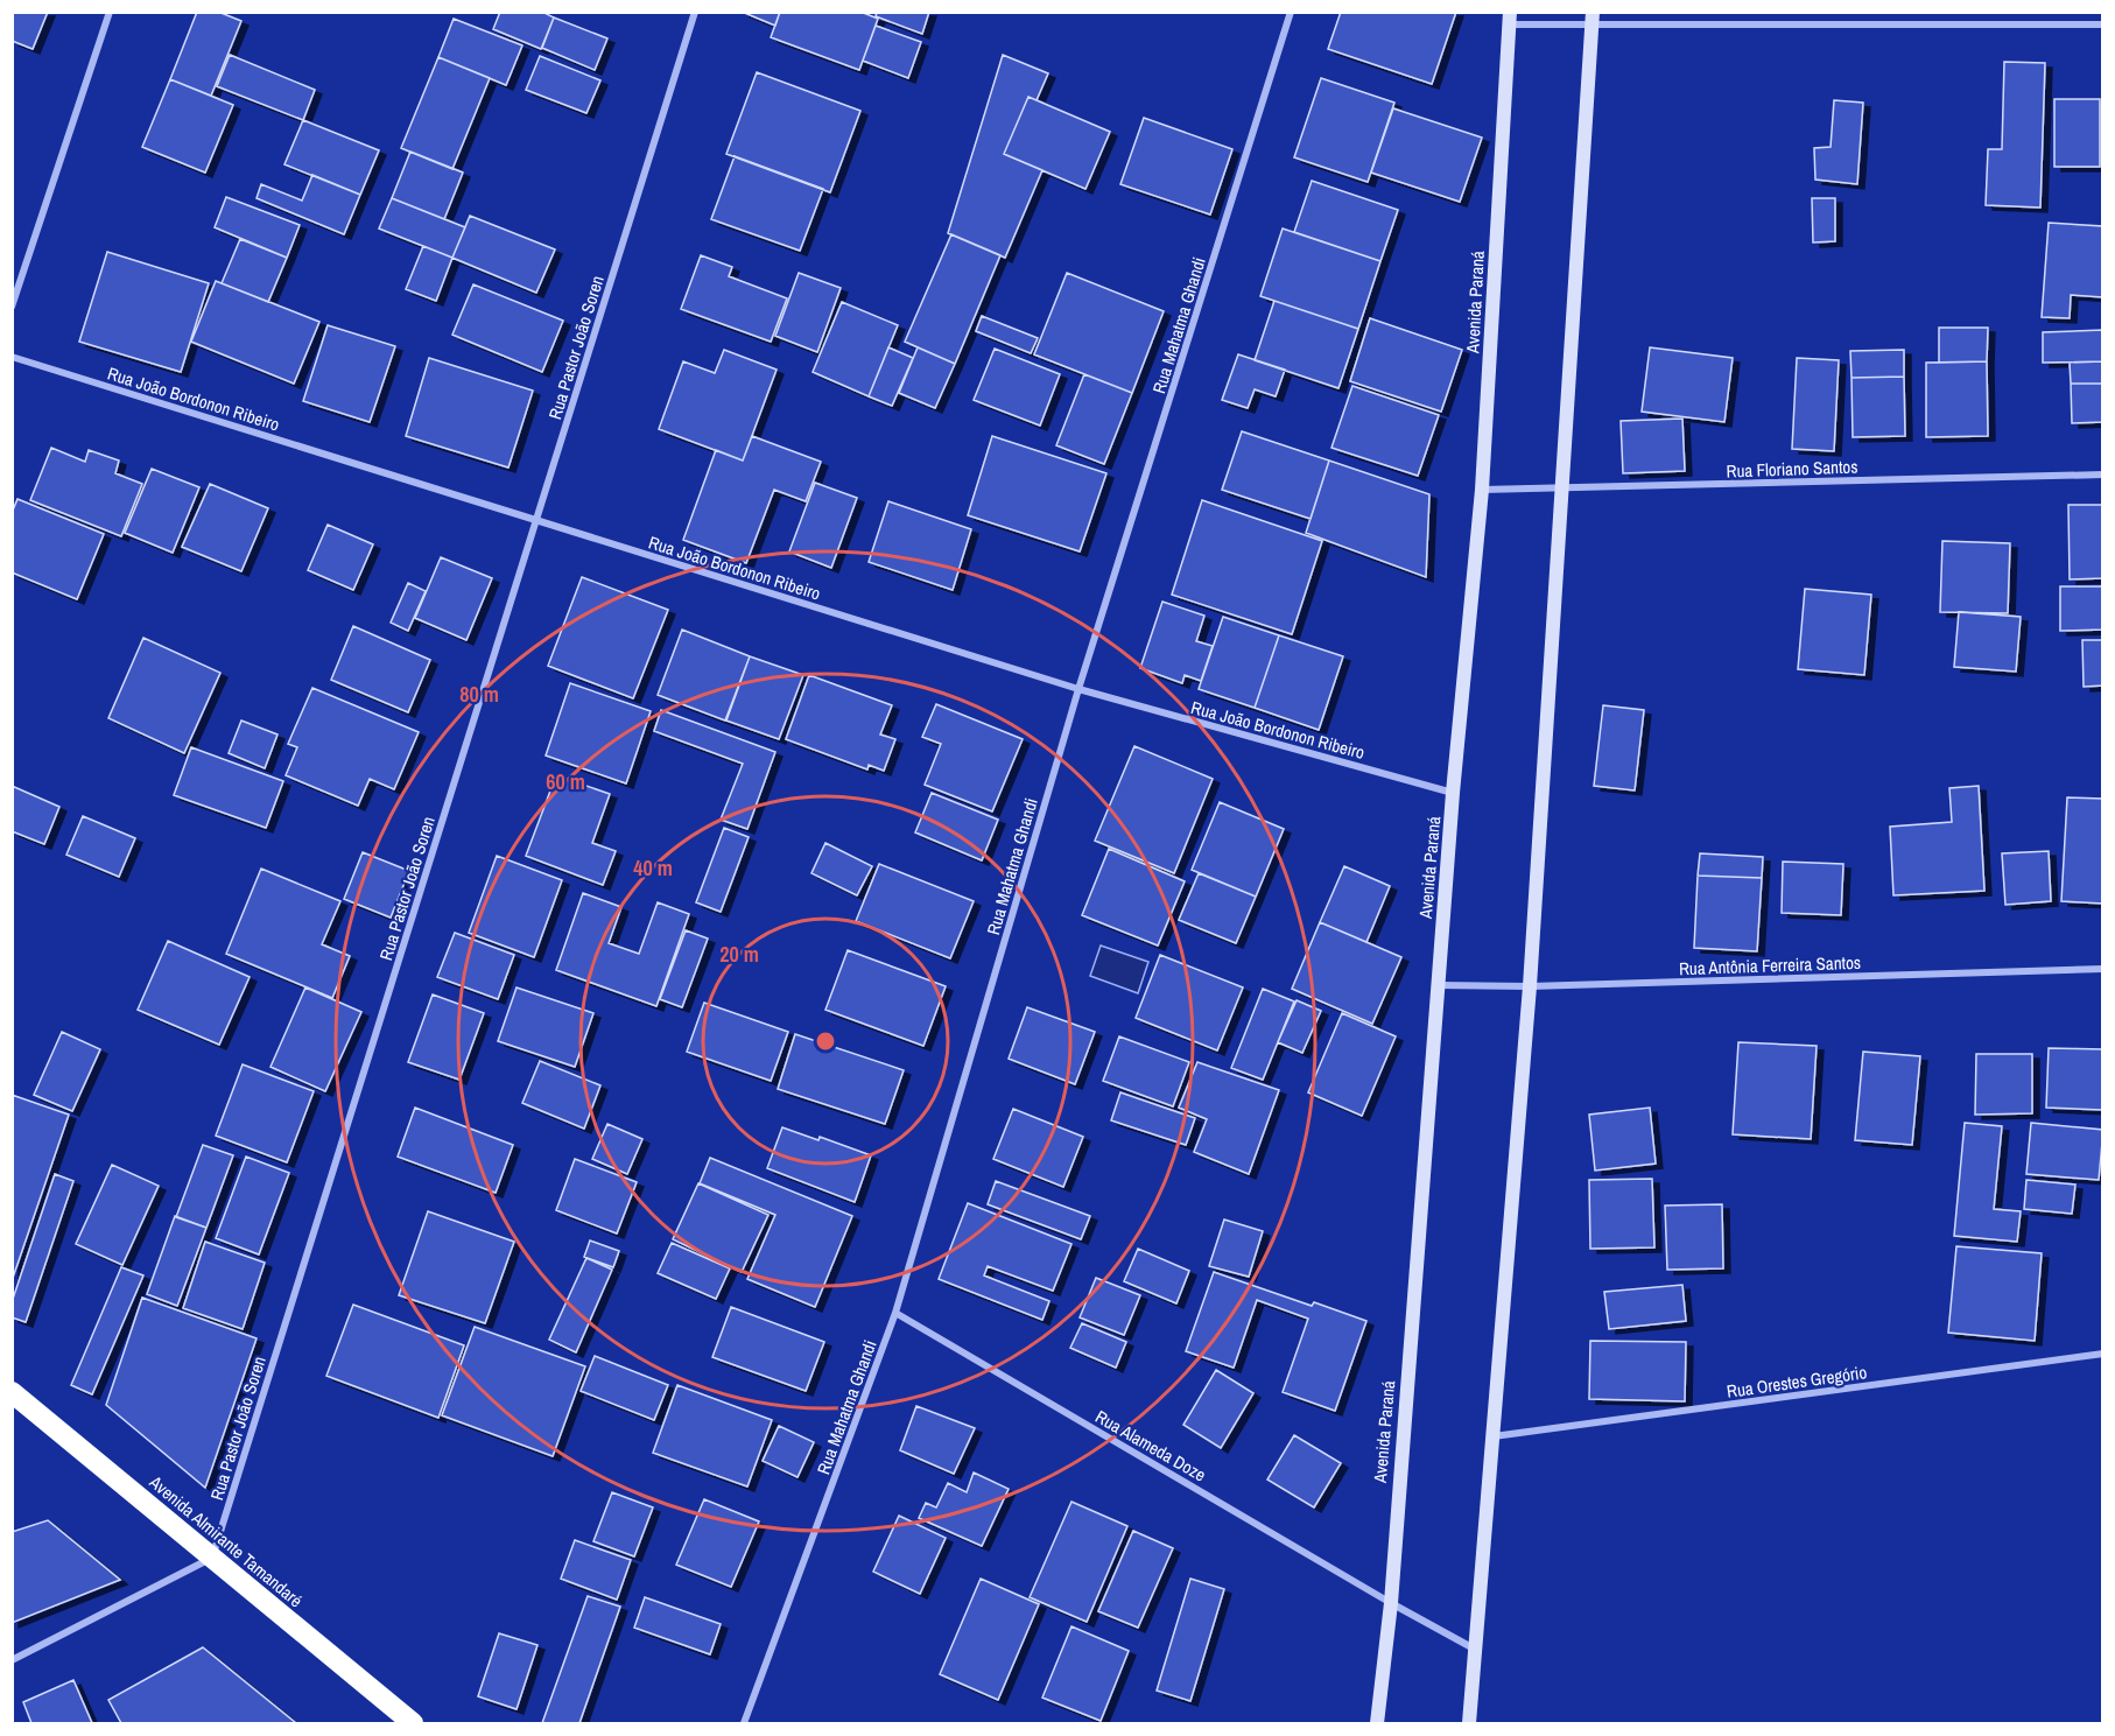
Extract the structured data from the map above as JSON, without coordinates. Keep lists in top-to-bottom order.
{
  "streets": {
    "highway": ["Avenida Almirante Tamandaré"],
    "street": [
      "Avenida Paraná",
      "Rua Mahatma Ghandi",
      "Rua Pastor João Soren",
      "Rua João Bordonon Ribeiro",
      "Rua Floriano Santos",
      "Rua Antônia Ferreira Santos",
      "Rua Orestes Gregório",
      "Rua Alameda Doze"
    ]
  },
  "crossings": [
    ["Avenida Paraná", "Rua João Bordonon Ribeiro"],
    ["Avenida Paraná", "Rua Floriano Santos"],
    ["Avenida Paraná", "Rua Antônia Ferreira Santos"],
    ["Avenida Paraná", "Rua Alameda Doze"],
    ["Rua Mahatma Ghandi", "Rua João Bordonon Ribeiro"],
    ["Rua Mahatma Ghandi", "Rua Alameda Doze"],
    ["Rua Pastor João Soren", "Rua João Bordonon Ribeiro"],
    ["Rua Pastor João Soren", "Avenida Almirante Tamandaré"]
  ],
  "rings": [
    "80 m",
    "60 m",
    "40 m",
    "20 m"
  ]
}
